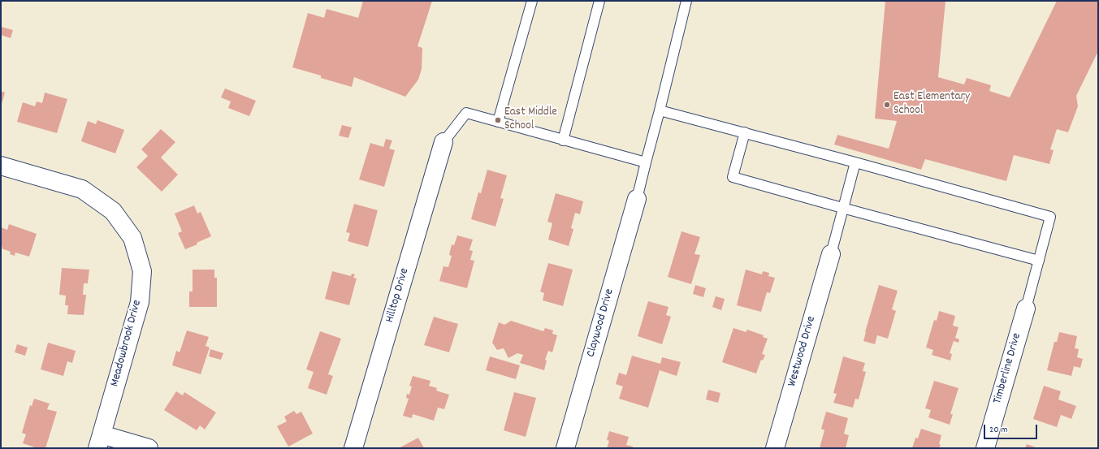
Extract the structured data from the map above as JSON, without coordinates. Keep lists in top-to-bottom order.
{
  "streets": {
    "street": [
      "Hilltop Drive",
      "Claywood Drive",
      "Meadowbrook Drive",
      "Westwood Drive",
      "Timberline Drive"
    ]
  },
  "places": ["East Elementary School", "East Middle School"],
  "scale_bar": "20 m"
}
